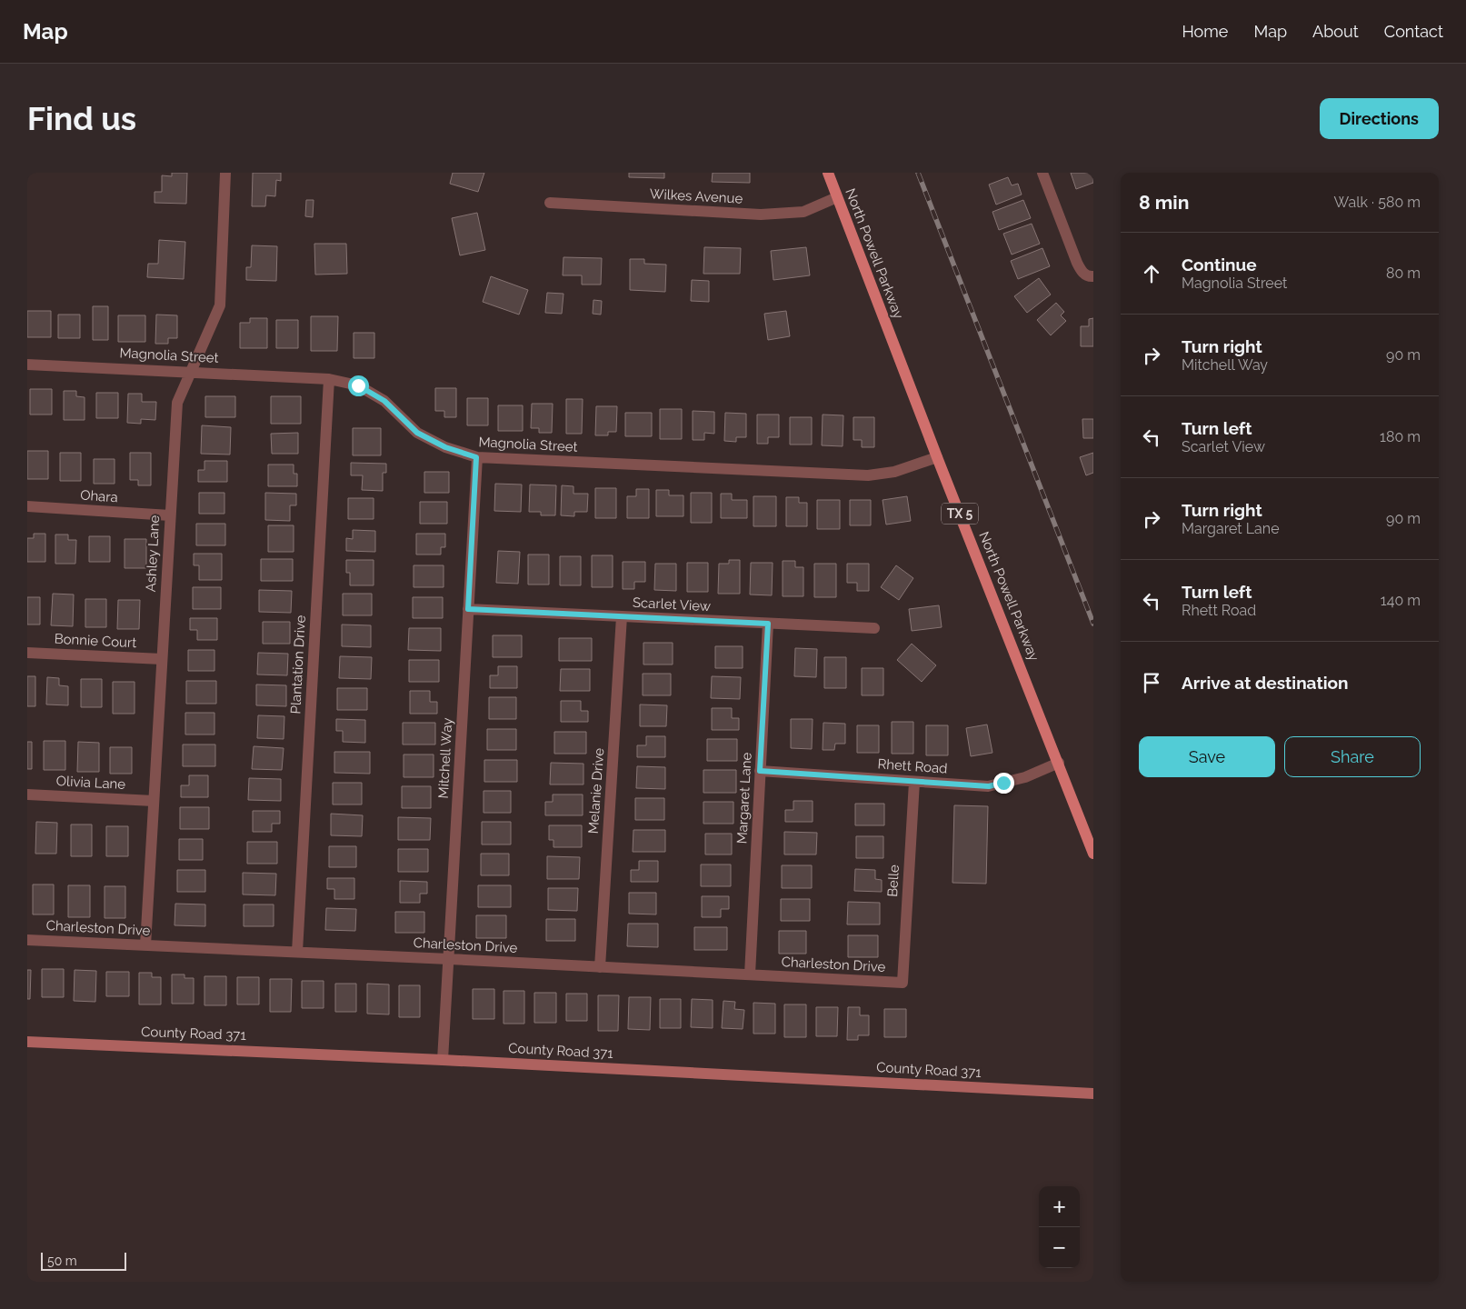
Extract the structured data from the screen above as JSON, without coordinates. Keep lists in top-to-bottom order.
{
  "streets": {
    "main road": ["North Powell Parkway", "TX 5"],
    "street": [
      "Wilkes Avenue",
      "Magnolia Street",
      "Ohara",
      "Ashley Lane",
      "Scarlet View",
      "Bonnie Court",
      "Plantation Drive",
      "Mitchell Way",
      "Rhett Road",
      "Olivia Lane",
      "Melanie Drive",
      "Margaret Lane",
      "Belle",
      "Charleston Drive",
      "County Road 371"
    ]
  },
  "crossings": [
    ["Wilkes Avenue", "North Powell Parkway"],
    ["North Powell Parkway", "Magnolia Street"],
    ["North Powell Parkway", "Rhett Road"],
    ["Magnolia Street", "Ashley Lane"],
    ["Magnolia Street", "Plantation Drive"],
    ["Magnolia Street", "Mitchell Way"],
    ["Ohara", "Ashley Lane"],
    ["Ashley Lane", "Bonnie Court"],
    ["Ashley Lane", "Olivia Lane"],
    ["Ashley Lane", "Charleston Drive"],
    ["Scarlet View", "Mitchell Way"],
    ["Scarlet View", "Melanie Drive"],
    ["Scarlet View", "Margaret Lane"],
    ["Plantation Drive", "Charleston Drive"],
    ["Mitchell Way", "Charleston Drive"],
    ["Mitchell Way", "County Road 371"],
    ["Rhett Road", "Margaret Lane"],
    ["Rhett Road", "Belle"],
    ["Melanie Drive", "Charleston Drive"],
    ["Margaret Lane", "Charleston Drive"],
    ["Belle", "Charleston Drive"]
  ],
  "scale_bar": "50 m",
  "page": {
    "header": "Map",
    "nav": [
      "Home",
      "Map",
      "About",
      "Contact"
    ],
    "buttons": [
      "Directions",
      ["Save", "Share"]
    ],
    "title": "Find us",
    "heading": ["8 min", "Walk · 580 m"],
    "list": [
      ["Continue", "Magnolia Street", "80 m"],
      ["Turn right", "Mitchell Way", "90 m"],
      ["Turn left", "Scarlet View", "180 m"],
      ["Turn right", "Margaret Lane", "90 m"],
      ["Turn left", "Rhett Road", "140 m"],
      "Arrive at destination"
    ],
    "map_buttons": ["+", "−"],
    "scale": "50 m"
  }
}
